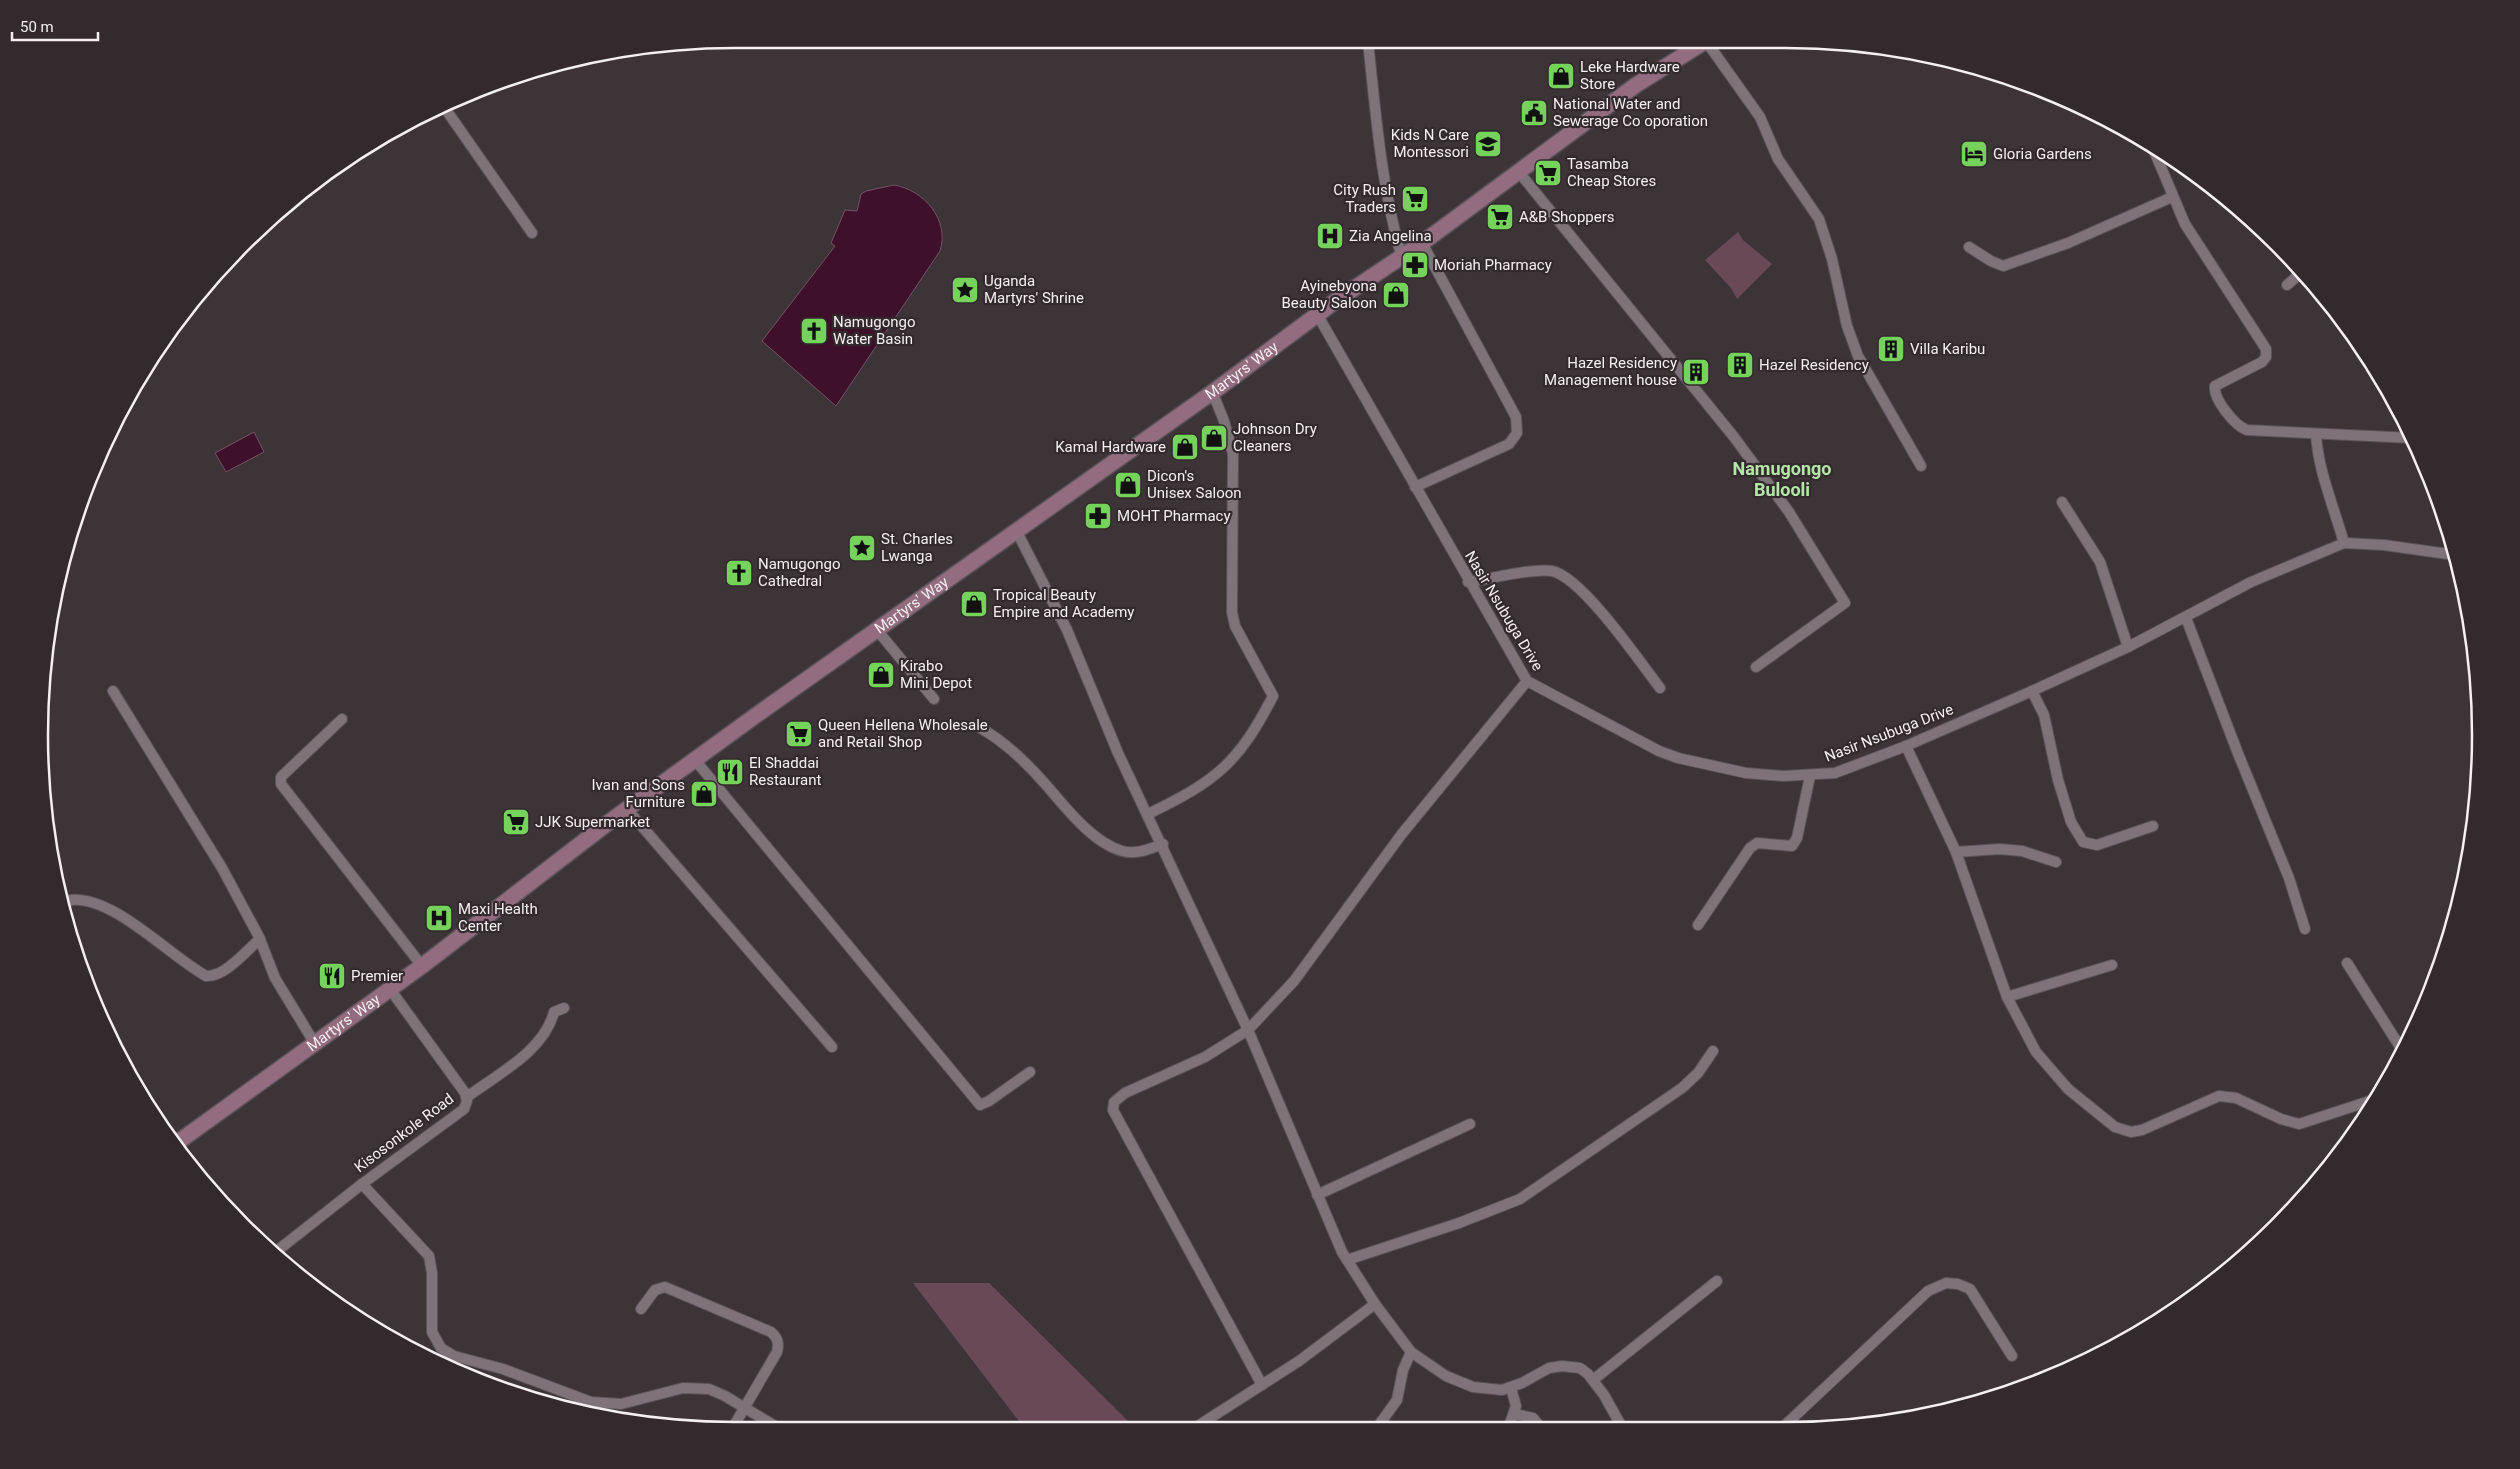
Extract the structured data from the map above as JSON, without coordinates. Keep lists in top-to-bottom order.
{
  "streets": {
    "main road": ["Martyrs' Way"],
    "street": ["Nasir Nsubuga Drive", "Kisosonkole Road"]
  },
  "crossings": [
    ["Martyrs' Way", "Nasir Nsubuga Drive"],
    ["Martyrs' Way", "Kisosonkole Road"]
  ],
  "districts": ["Namugongo Bulooli"],
  "places": {
    "shop": [
      "Leke Hardware Store",
      "Ayinebyona Beauty Saloon",
      "Johnson Dry Cleaners",
      "Kamal Hardware",
      "Dicon's Unisex Saloon",
      "Tropical Beauty Empire and Academy",
      "Kirabo Mini Depot",
      "Ivan and Sons Furniture"
    ],
    "public building": ["National Water and Sewerage Co oporation"],
    "school or university": ["Kids N Care Montessori"],
    "hotel": ["Gloria Gardens"],
    "supermarket": [
      "Tasamba Cheap Stores",
      "City Rush Traders",
      "A&B Shoppers",
      "Queen Hellena Wholesale and Retail Shop",
      "JJK Supermarket"
    ],
    "hospital": ["Zia Angelina", "Maxi Health Center"],
    "pharmacy": ["Moriah Pharmacy", "MOHT Pharmacy"],
    "place": ["Uganda Martyrs' Shrine", "St. Charles Lwanga"],
    "church": ["Namugongo Water Basin", "Namugongo Cathedral"],
    "building": ["Villa Karibu", "Hazel Residency", "Hazel Residency Management house"],
    "restaurant": ["El Shaddai Restaurant", "Premier"]
  },
  "scale_bar": "50 m"
}
